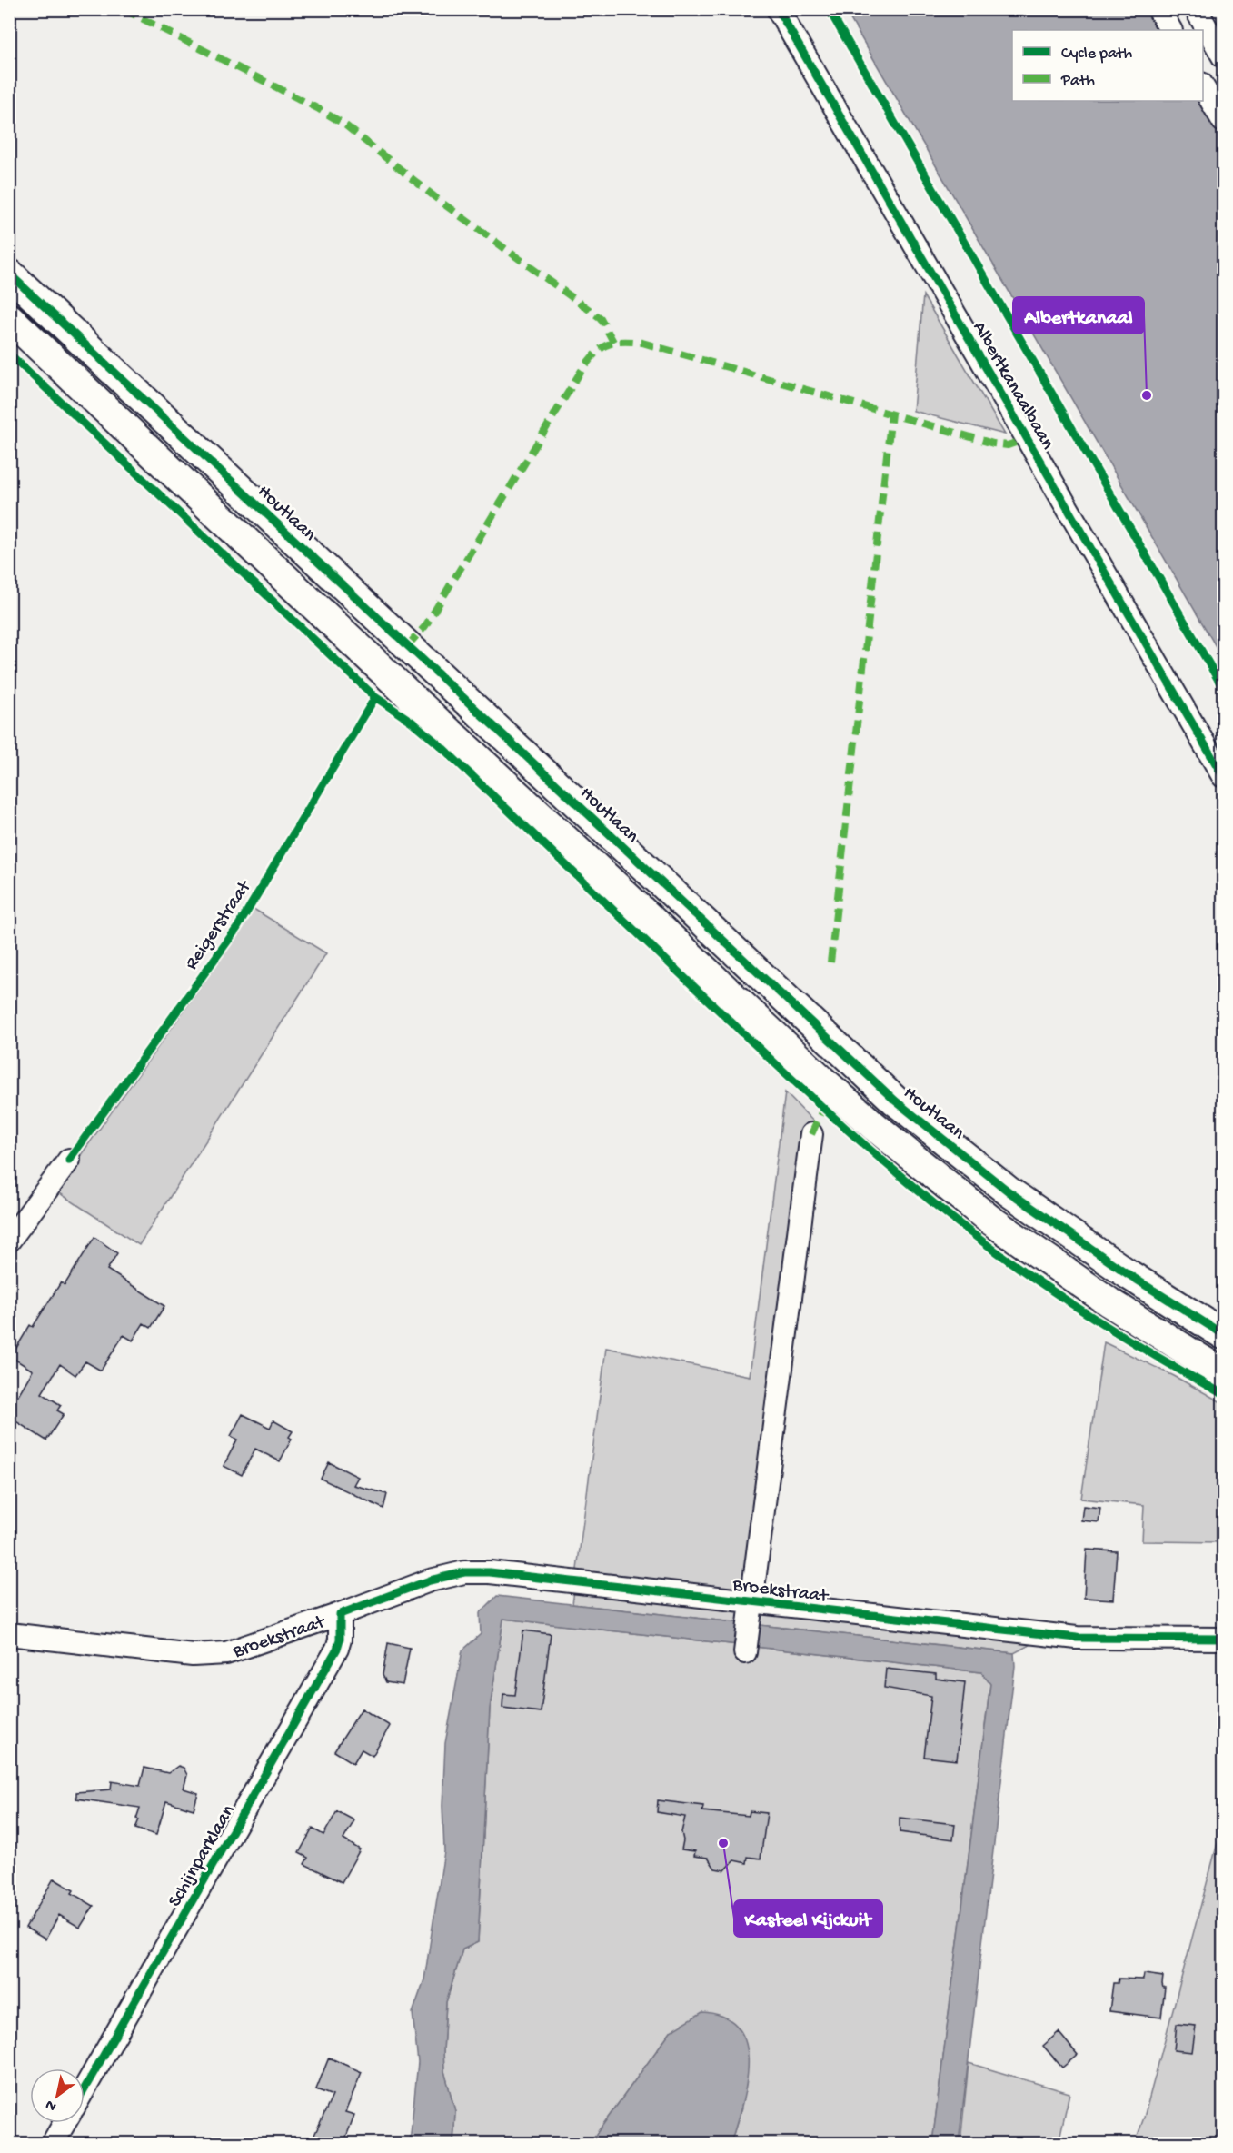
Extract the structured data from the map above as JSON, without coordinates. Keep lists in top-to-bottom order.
{
  "streets": {
    "main road": ["Houtlaan"],
    "street": ["Albertkanaalbaan", "Broekstraat", "Schijnparklaan"],
    "cycle path": ["Reigerstraat"]
  },
  "crossings": [
    ["Broekstraat", "Schijnparklaan"]
  ],
  "places": ["Albertkanaal", "Kasteel Kijckuit"],
  "legend": ["Cycle path", "Path"],
  "north": "bottom left"
}
